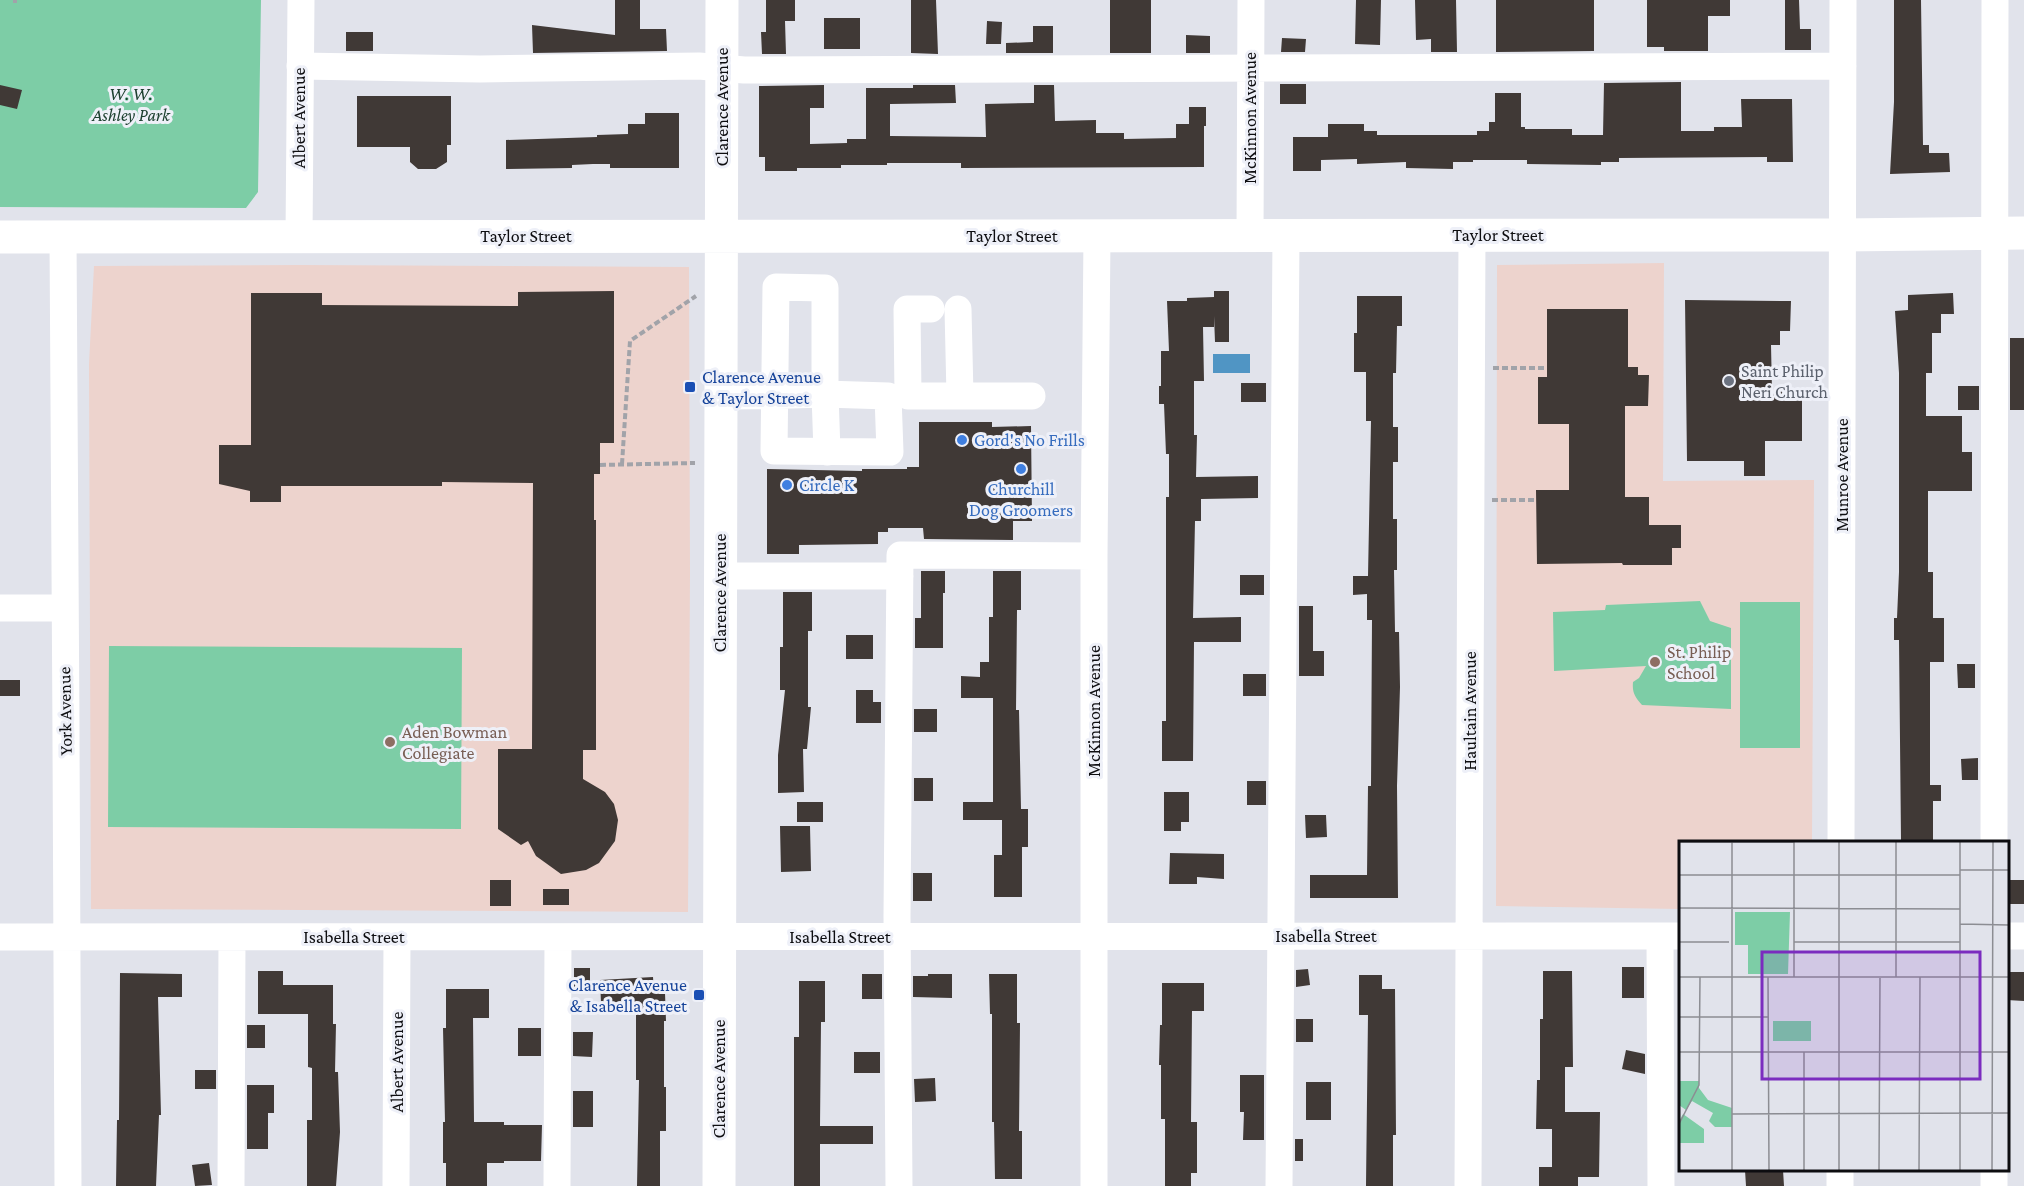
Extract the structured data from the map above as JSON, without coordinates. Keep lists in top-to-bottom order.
{
  "streets": {
    "main road": ["Clarence Avenue", "Taylor Street"],
    "street": [
      "Albert Avenue",
      "McKinnon Avenue",
      "Munroe Avenue",
      "York Avenue",
      "Haultain Avenue",
      "Isabella Street"
    ]
  },
  "crossings": [
    ["Clarence Avenue", "Taylor Street"],
    ["Clarence Avenue", "Isabella Street"],
    ["Albert Avenue", "Taylor Street"],
    ["Albert Avenue", "Isabella Street"],
    ["McKinnon Avenue", "Taylor Street"],
    ["McKinnon Avenue", "Isabella Street"],
    ["Taylor Street", "Munroe Avenue"],
    ["Taylor Street", "York Avenue"],
    ["Taylor Street", "Haultain Avenue"],
    ["York Avenue", "Isabella Street"],
    ["Haultain Avenue", "Isabella Street"]
  ],
  "parks": ["W. W. Ashley Park"],
  "places": {
    "other": [
      "Saint Philip Neri Church",
      "Gord's No Frills",
      "Churchill Dog Groomers",
      "Circle K",
      "St. Philip School",
      "Aden Bowman Collegiate"
    ],
    "transit": ["Clarence Avenue & Taylor Street", "Clarence Avenue & Isabella Street"]
  }
}
